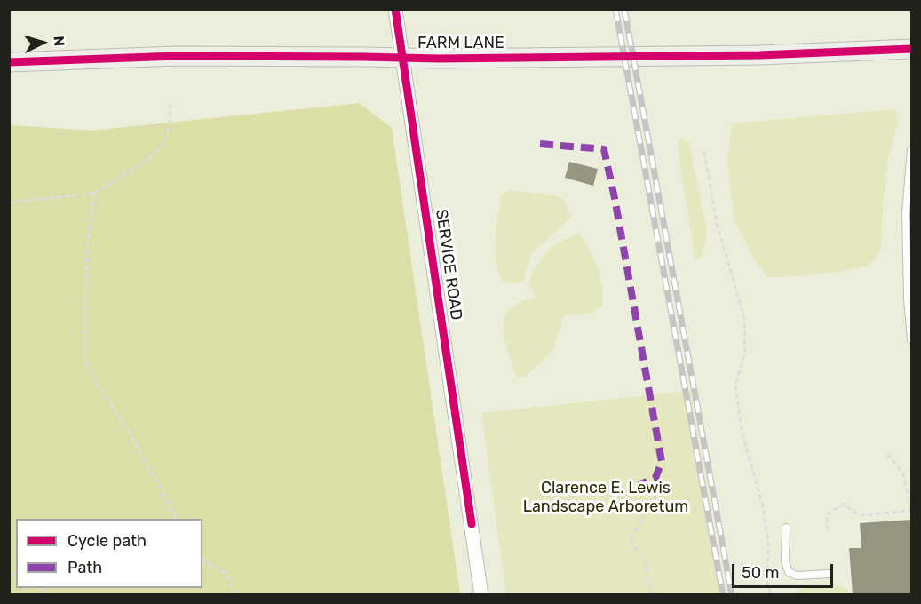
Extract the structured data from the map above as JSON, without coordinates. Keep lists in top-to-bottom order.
{
  "streets": {
    "street": ["FARM LANE", "SERVICE ROAD"]
  },
  "crossings": [
    ["FARM LANE", "SERVICE ROAD"]
  ],
  "parks": ["Clarence E. Lewis Landscape Arboretum"],
  "legend": ["Cycle path", "Path"],
  "scale_bar": "50 m",
  "north": "right"
}
